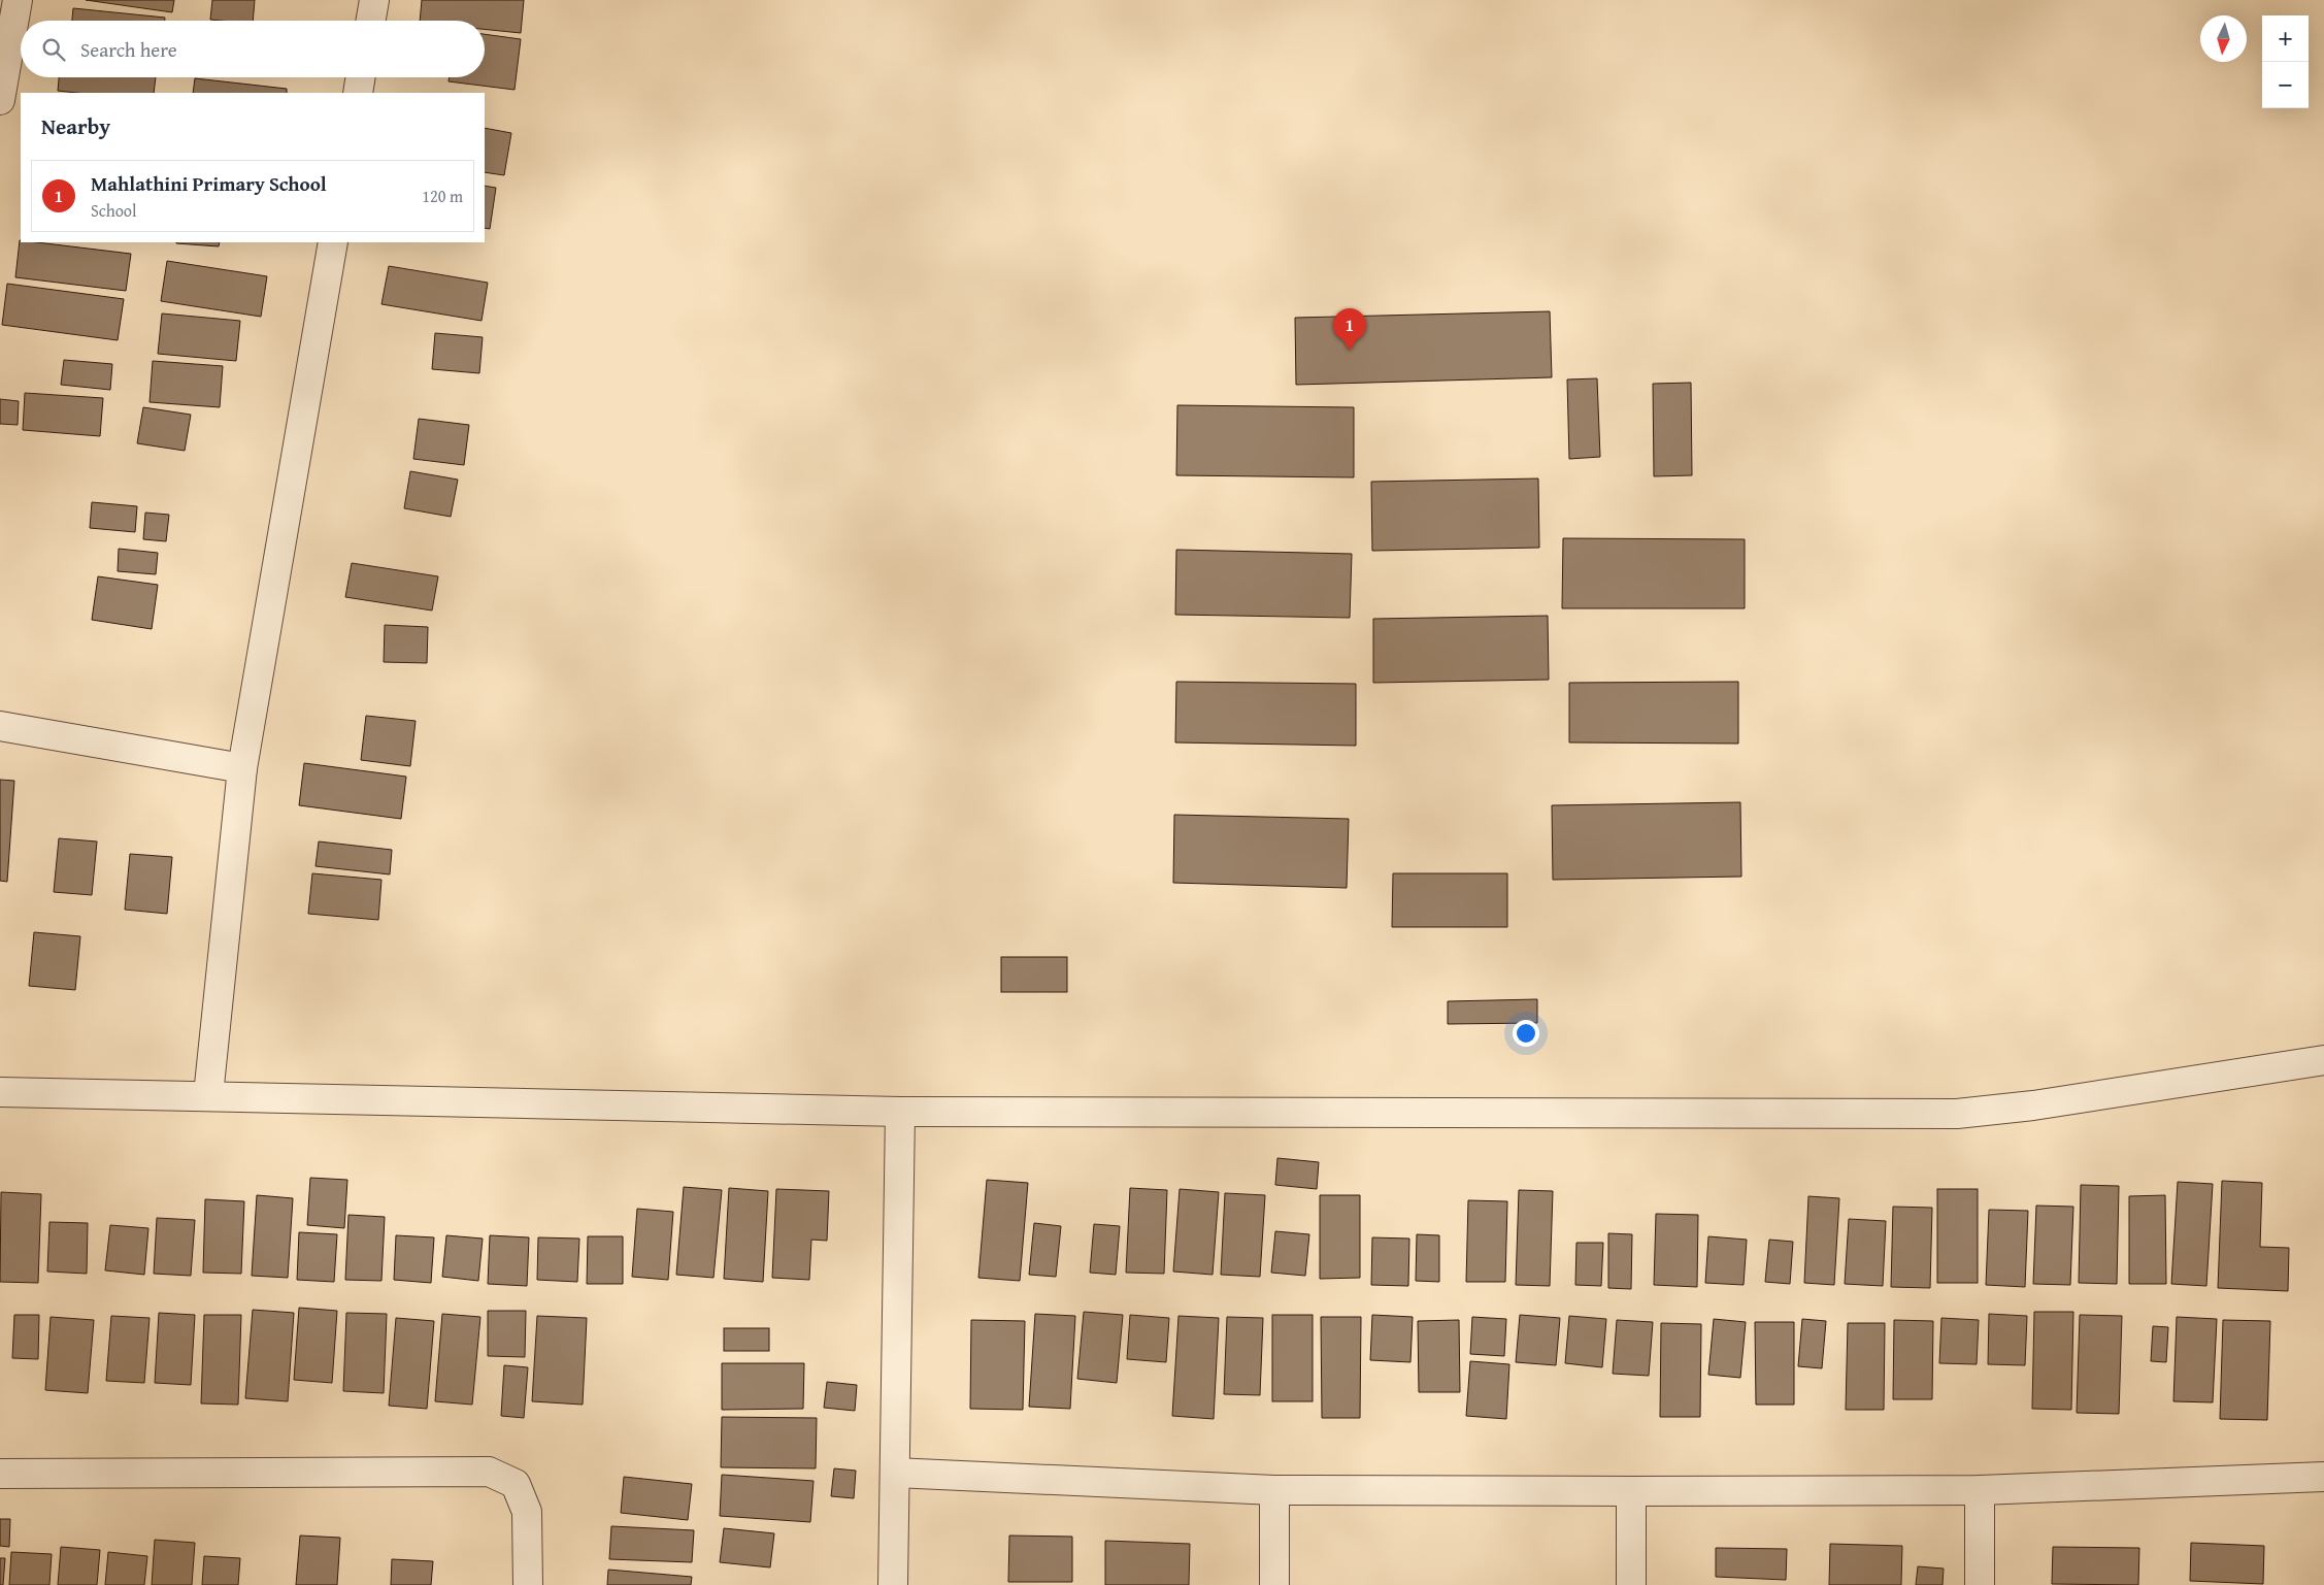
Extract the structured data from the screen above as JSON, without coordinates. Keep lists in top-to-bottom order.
{
  "north": "bottom",
  "page": {
    "map_buttons": ["+", "−"],
    "search": "Search here",
    "heading": "Nearby",
    "list": [
      {
        "mark": "1",
        "name": "Mahlathini Primary School",
        "note": "School",
        "value": "120 m"
      }
    ],
    "pins": "1"
  }
}
